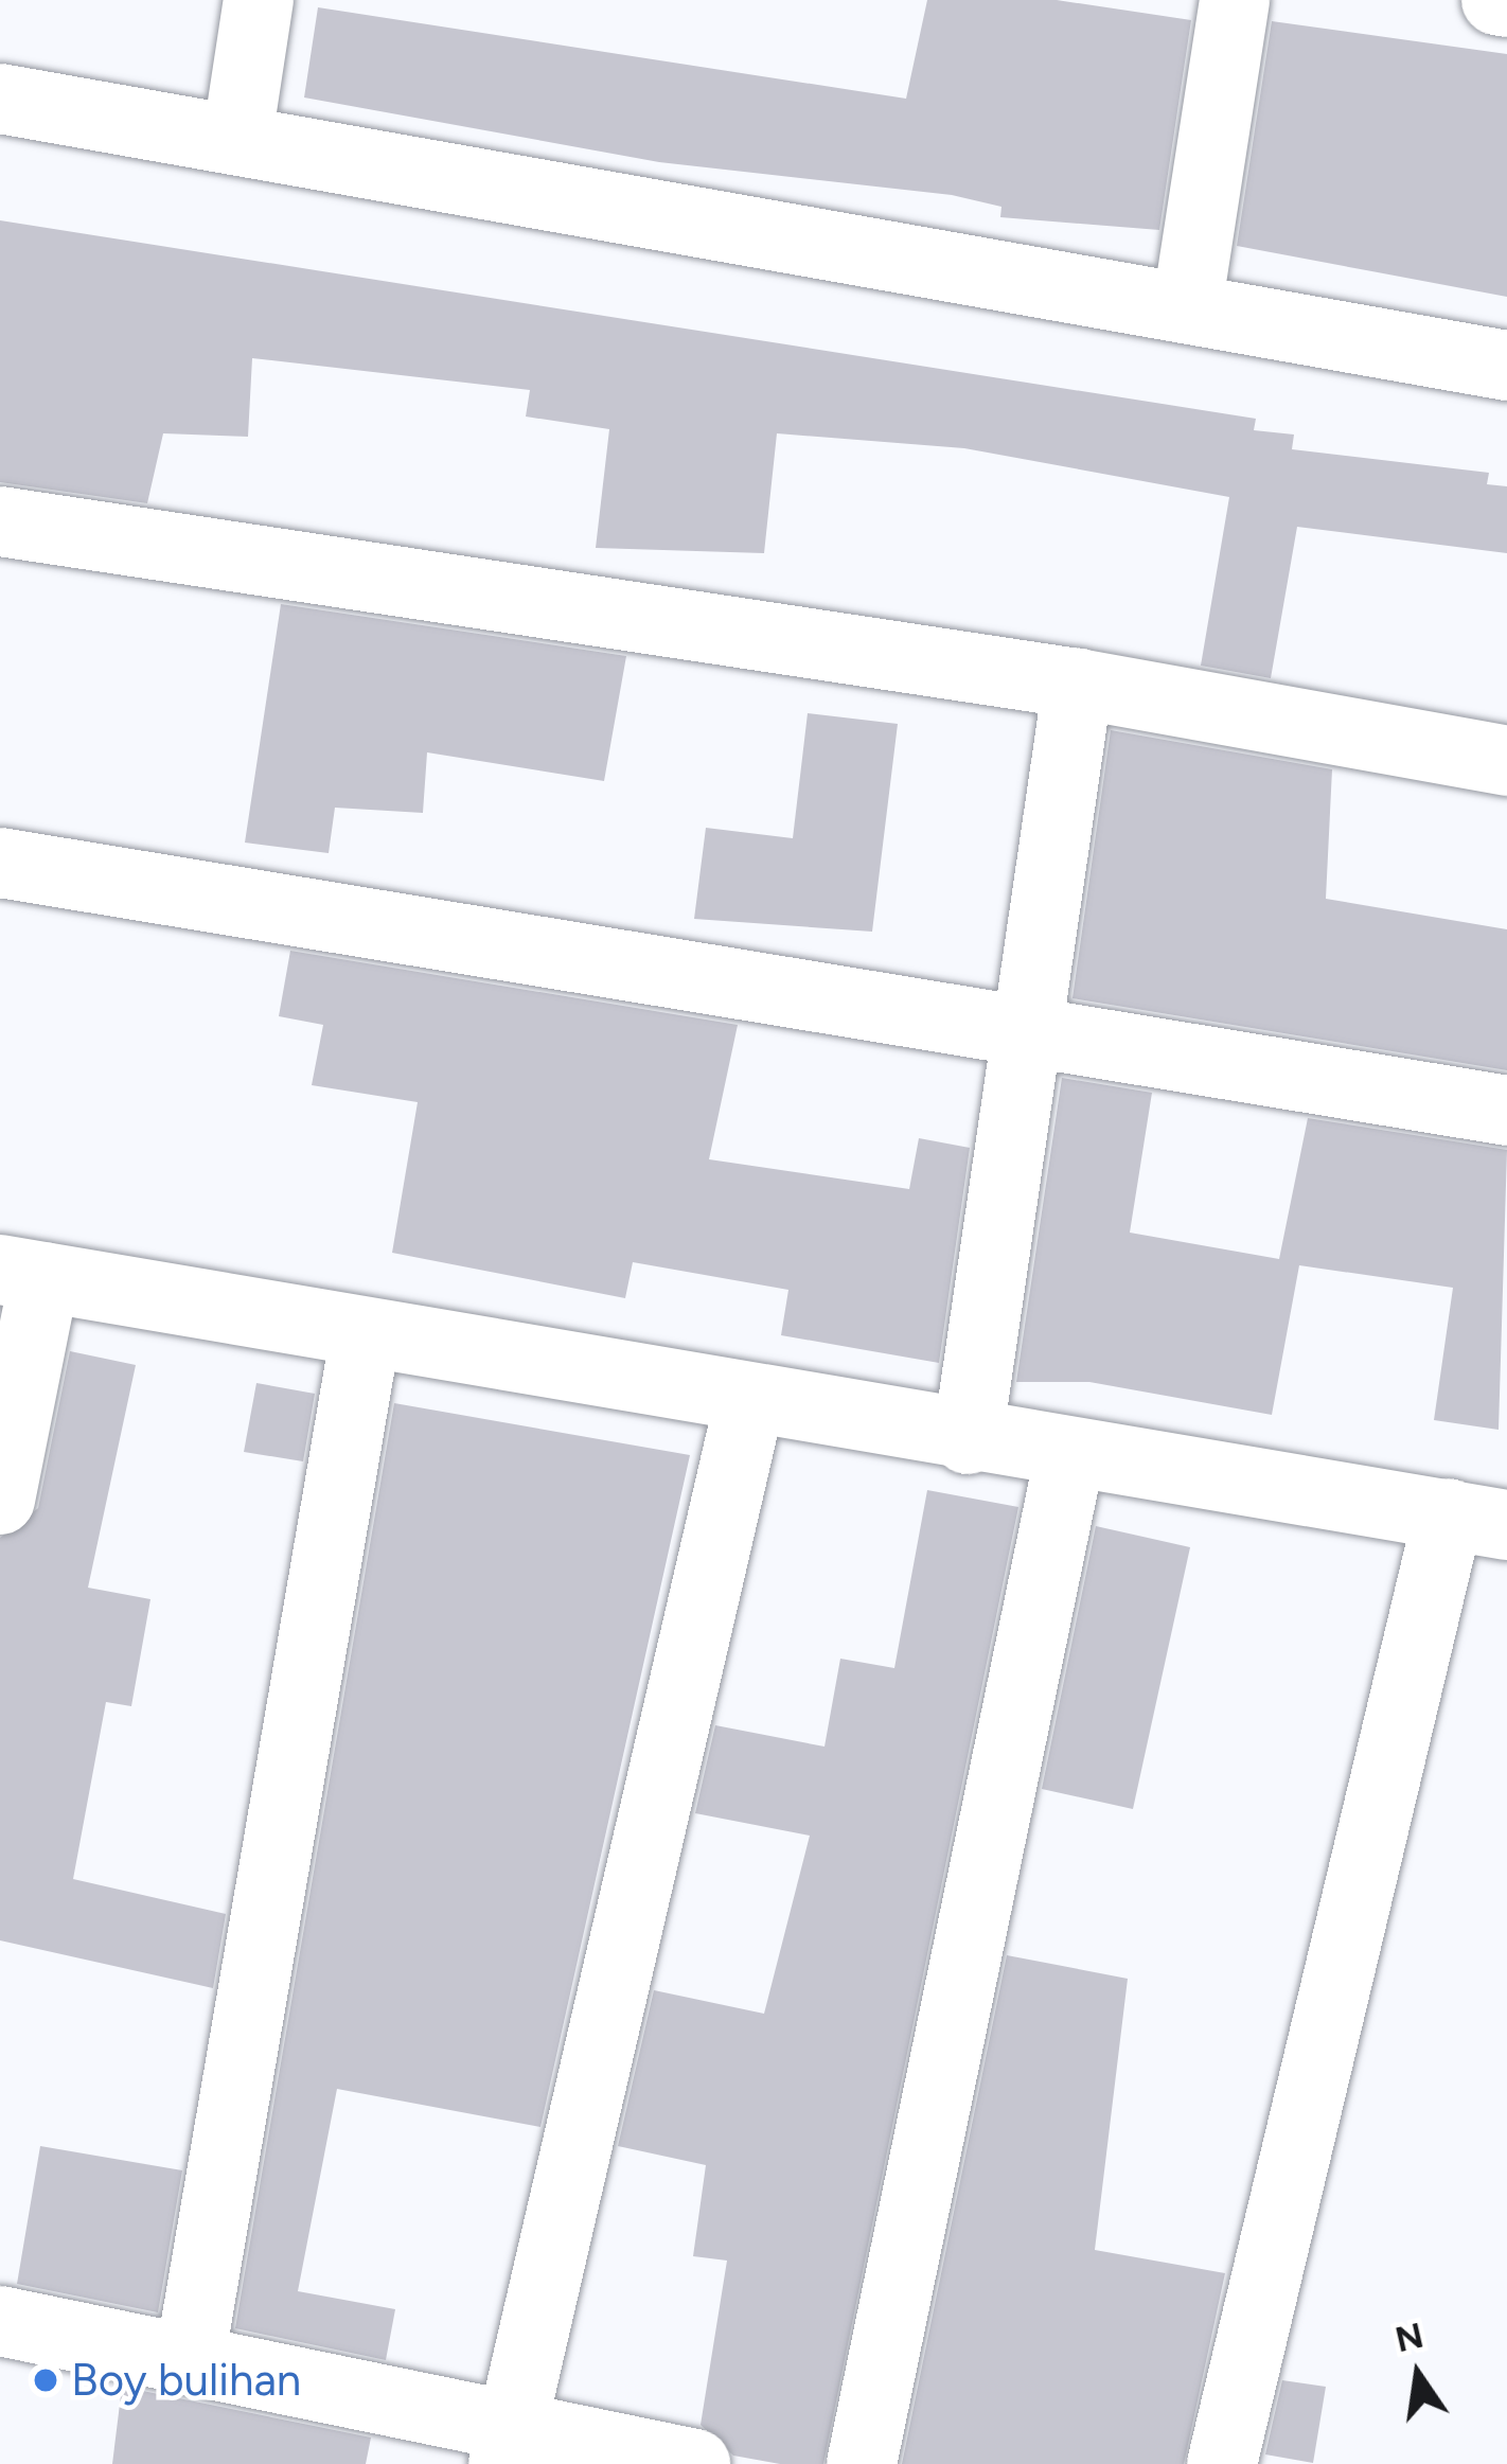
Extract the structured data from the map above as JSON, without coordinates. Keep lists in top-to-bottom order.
{
  "places": ["Boy bulihan"],
  "north": "top"
}
